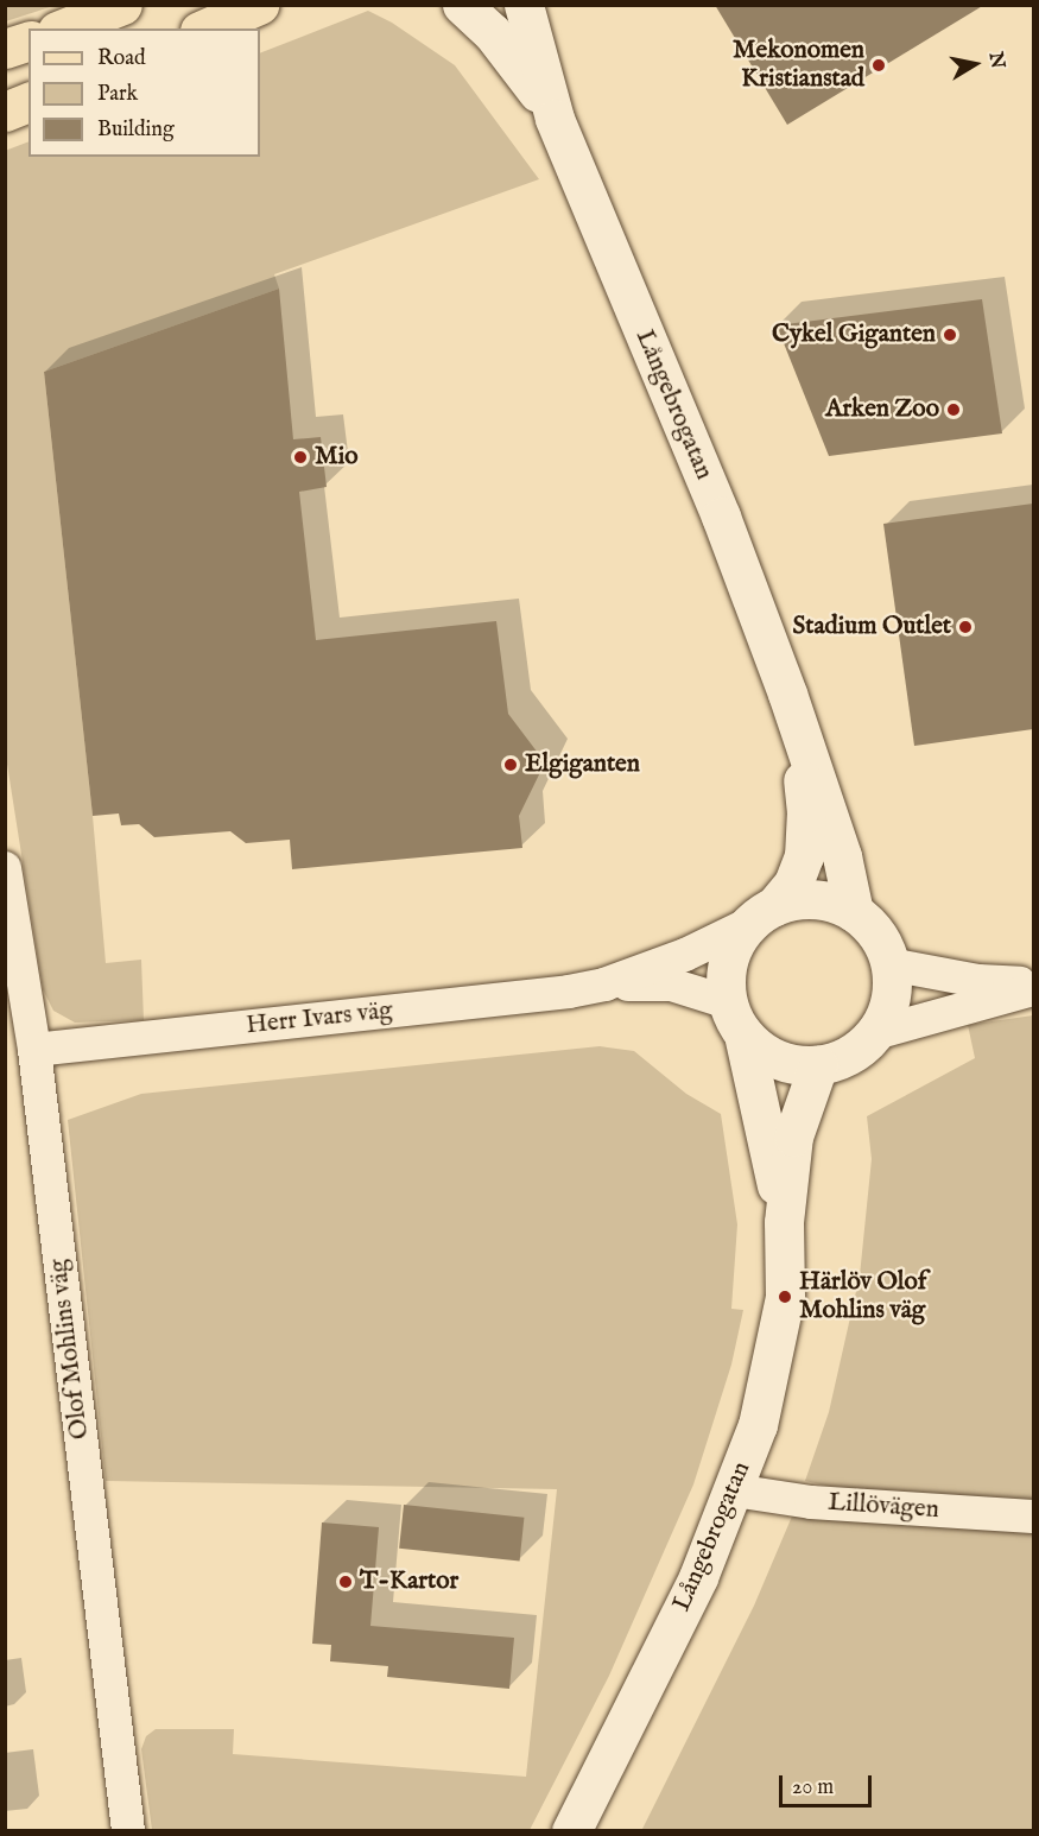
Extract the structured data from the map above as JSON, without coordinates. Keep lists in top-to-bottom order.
{
  "streets": {
    "main road": ["Långebrogatan"],
    "street": ["Herr Ivars väg", "Olof Mohlins väg", "Lillövägen"]
  },
  "crossings": [
    ["Långebrogatan", "Herr Ivars väg"],
    ["Långebrogatan", "Lillövägen"],
    ["Herr Ivars väg", "Olof Mohlins väg"]
  ],
  "places": [
    "Mekonomen Kristianstad",
    "Cykel Giganten",
    "Arken Zoo",
    "Mio",
    "Stadium Outlet",
    "Elgiganten",
    "Härlöv Olof Mohlins väg",
    "T-Kartor"
  ],
  "legend": ["Road", "Park", "Building"],
  "scale_bar": "20 m",
  "north": "right"
}
